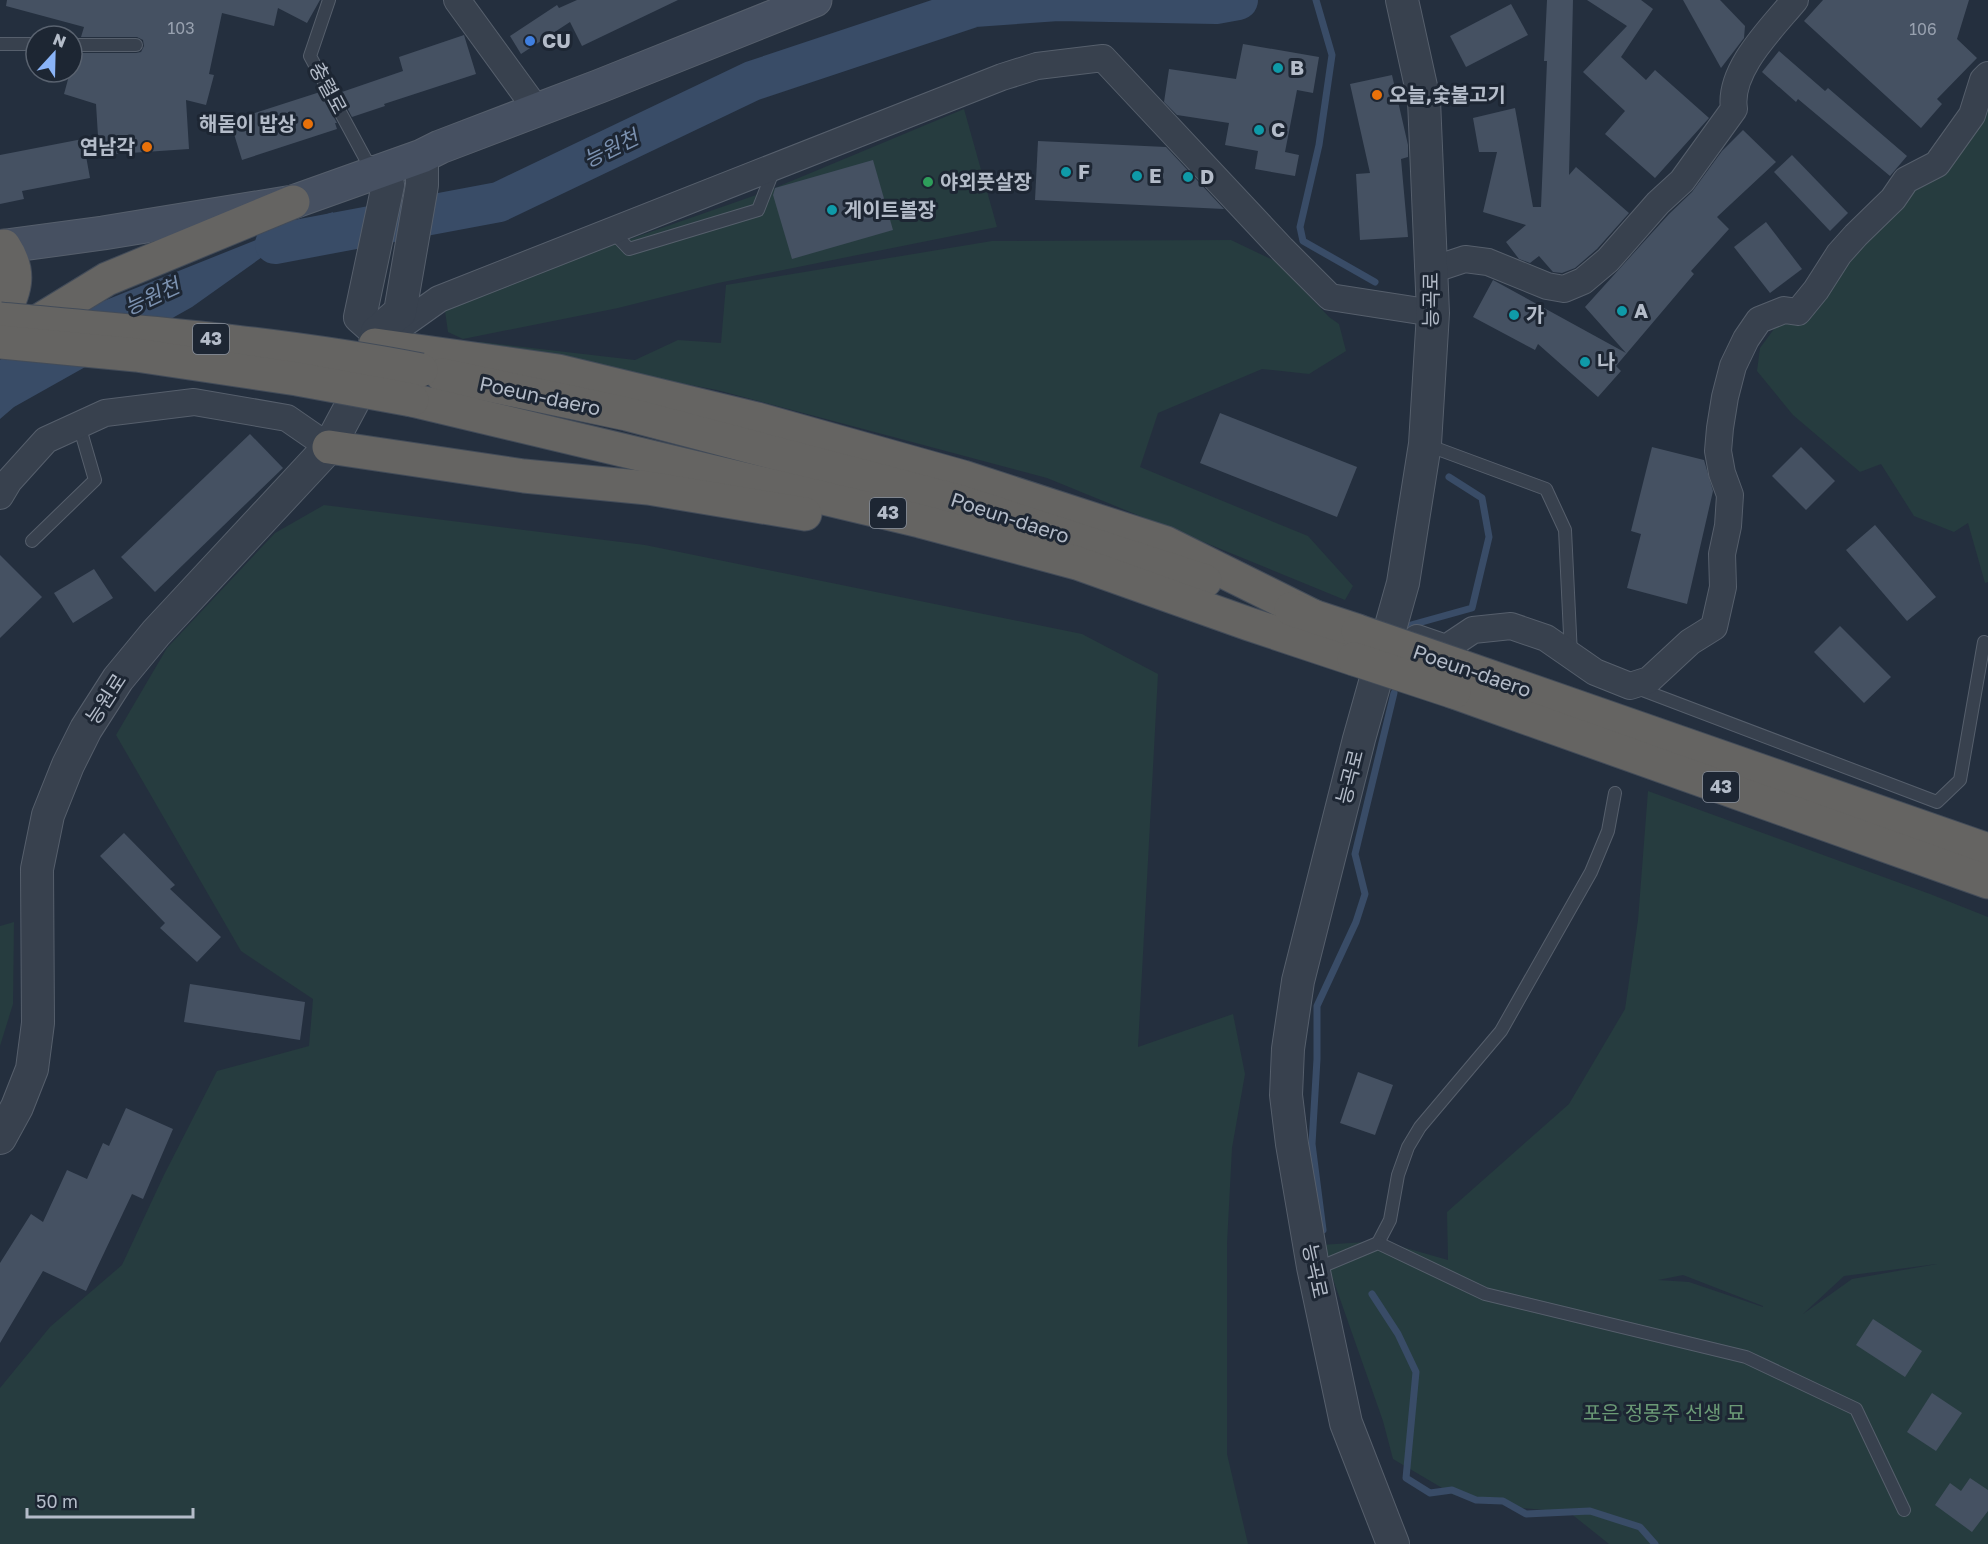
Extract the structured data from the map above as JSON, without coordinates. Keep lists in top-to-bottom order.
{
  "streets": {
    "highway": ["43", "Poeun-daero"],
    "street": ["능곡로", "능원로"],
    "lane": ["충렬로"]
  },
  "crossings": [
    ["능곡로", "43"],
    ["능곡로", "Poeun-daero"],
    ["43", "Poeun-daero"]
  ],
  "water": ["능원천"],
  "parks": ["포은 정몽주 선생 묘"],
  "places": [
    "CU",
    "B",
    "오늘,숯불고기",
    "해돋이 밥상",
    "C",
    "연남각",
    "F",
    "E",
    "D",
    "야외풋살장",
    "게이트볼장",
    "A",
    "가",
    "나"
  ],
  "house_numbers": ["103", "106"],
  "scale_bar": "50 m",
  "north": "top"
}
